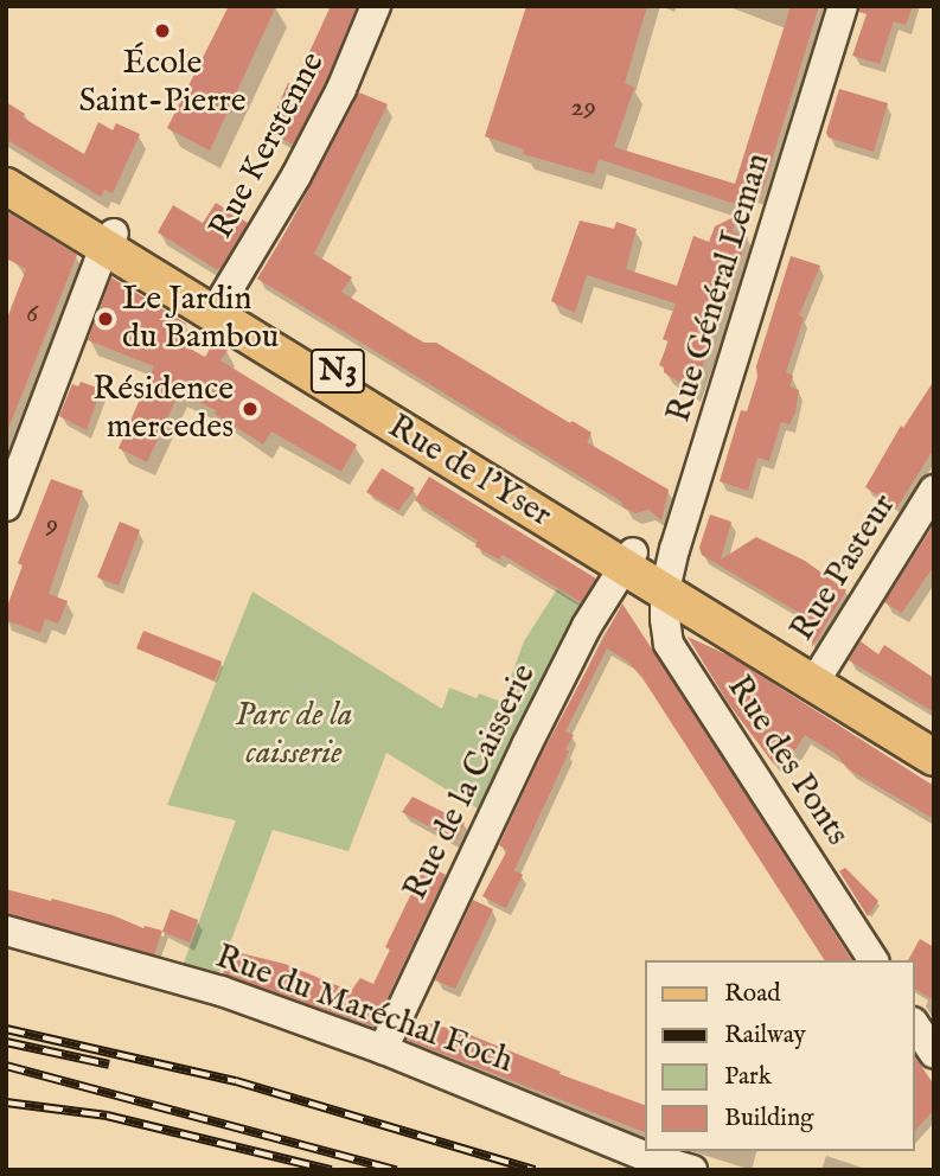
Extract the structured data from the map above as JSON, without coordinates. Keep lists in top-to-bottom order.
{
  "streets": {
    "main road": ["N3", "Rue de l'Yser"],
    "street": [
      "Rue Kerstenne",
      "Rue Général Leman",
      "Rue Pasteur",
      "Rue des Ponts",
      "Rue de la Caisserie",
      "Rue du Maréchal Foch"
    ]
  },
  "crossings": [
    ["Rue Kerstenne", "Rue de l'Yser"],
    ["Rue Général Leman", "Rue de l'Yser"],
    ["Rue Général Leman", "Rue des Ponts"],
    ["Rue de l'Yser", "Rue Pasteur"],
    ["Rue de l'Yser", "Rue des Ponts"],
    ["Rue de l'Yser", "Rue de la Caisserie"],
    ["Rue de la Caisserie", "Rue du Maréchal Foch"]
  ],
  "parks": ["Parc de la caisserie"],
  "places": ["École Saint-Pierre", "Le Jardin du Bambou", "Résidence mercedes"],
  "house_numbers": ["29", "6", "9"],
  "legend": [
    "Road",
    "Railway",
    "Park",
    "Building"
  ]
}
